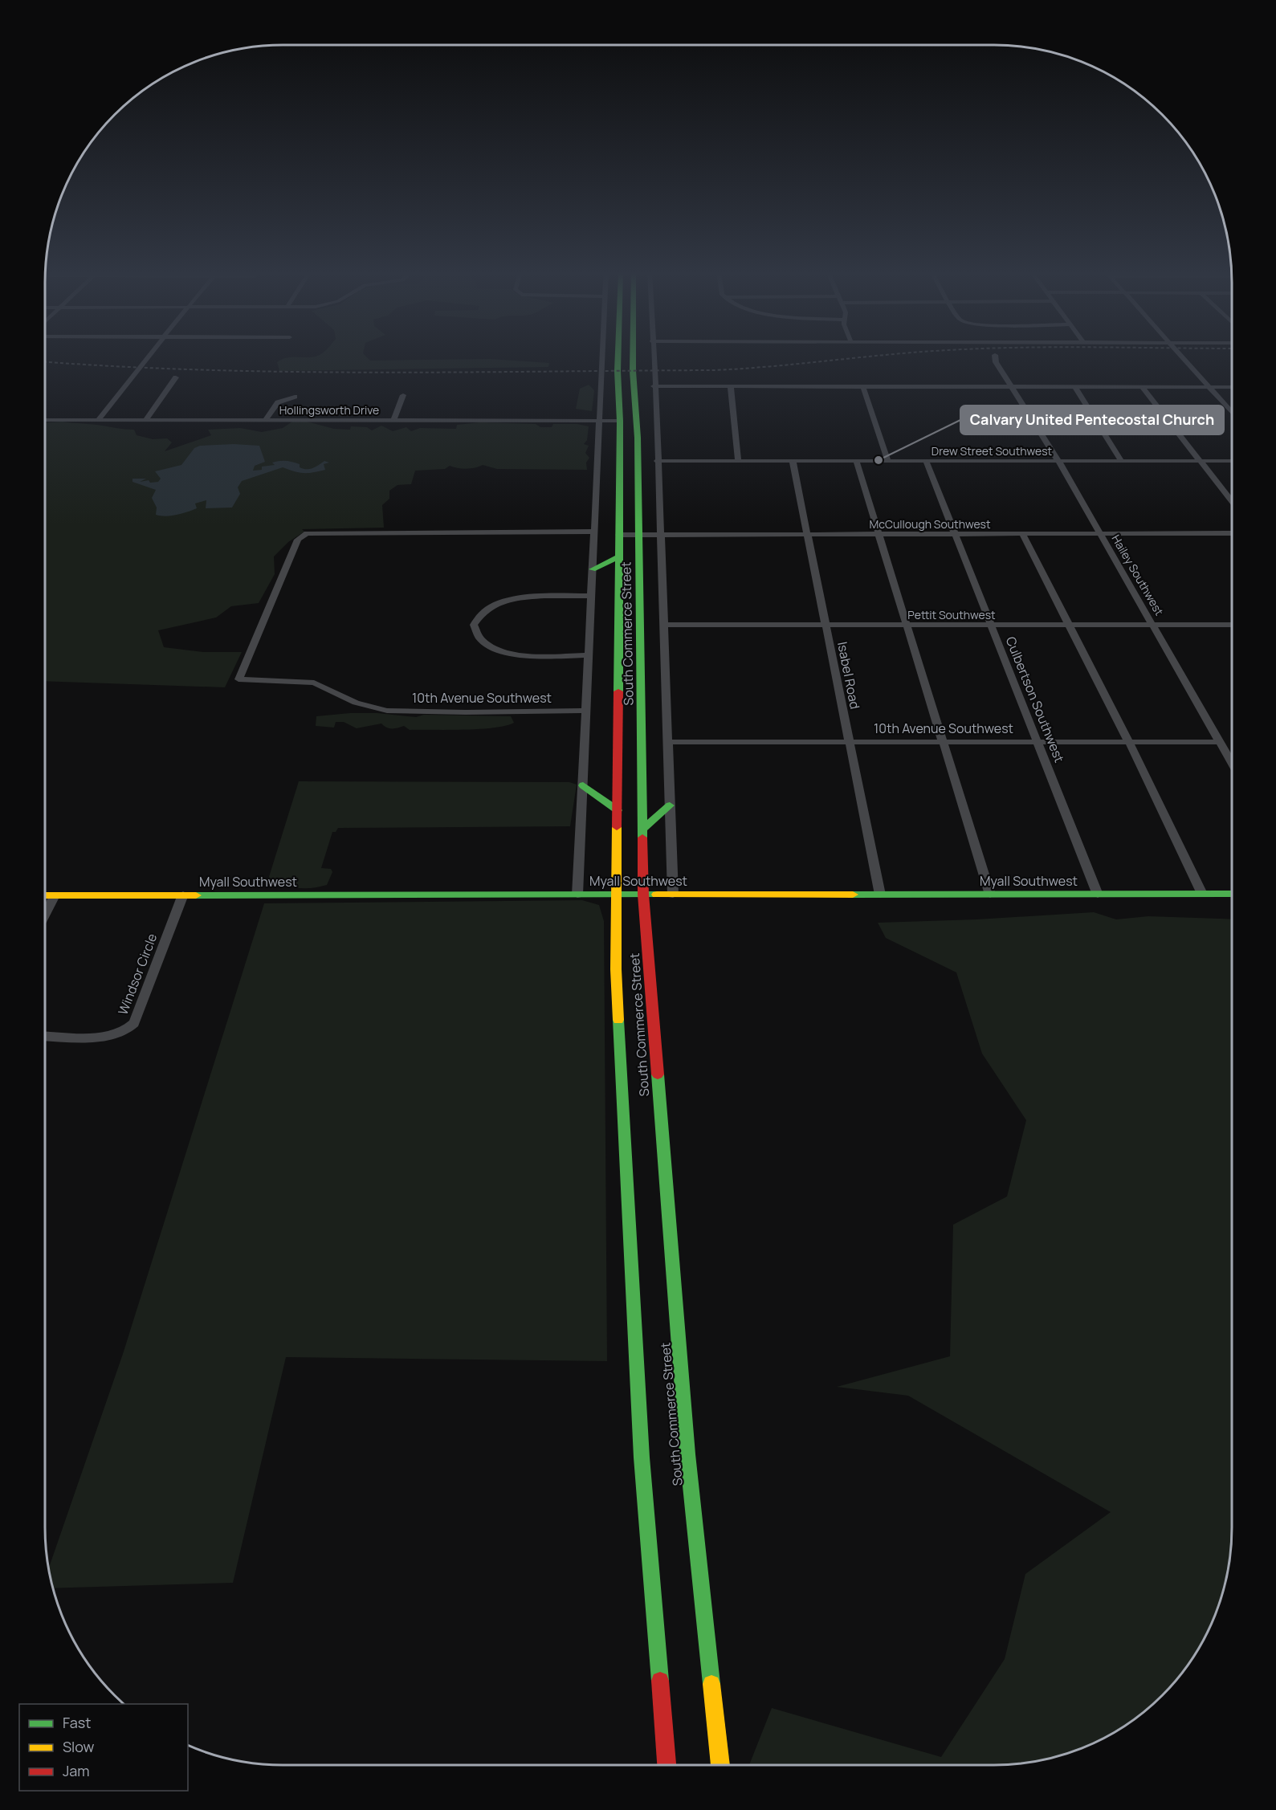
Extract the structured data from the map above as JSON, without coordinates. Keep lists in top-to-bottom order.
{
  "streets": {
    "main road": ["South Commerce Street", "Myall Southwest"],
    "street": [
      "Hollingsworth Drive",
      "Drew Street Southwest",
      "McCullough Southwest",
      "Hailey Southwest",
      "Pettit Southwest",
      "Isabel Road",
      "10th Avenue Southwest",
      "Culbertson Southwest",
      "Windsor Circle"
    ]
  },
  "crossings": [
    ["Hollingsworth Drive", "South Commerce Street"],
    ["Drew Street Southwest", "Hailey Southwest"],
    ["Drew Street Southwest", "Isabel Road"],
    ["Drew Street Southwest", "Culbertson Southwest"],
    ["McCullough Southwest", "Hailey Southwest"],
    ["McCullough Southwest", "South Commerce Street"],
    ["McCullough Southwest", "Isabel Road"],
    ["McCullough Southwest", "Culbertson Southwest"],
    ["Hailey Southwest", "Pettit Southwest"],
    ["Hailey Southwest", "10th Avenue Southwest"],
    ["Pettit Southwest", "Isabel Road"],
    ["Pettit Southwest", "Culbertson Southwest"],
    ["South Commerce Street", "Myall Southwest"],
    ["Isabel Road", "10th Avenue Southwest"],
    ["Isabel Road", "Myall Southwest"],
    ["10th Avenue Southwest", "Culbertson Southwest"],
    ["Culbertson Southwest", "Myall Southwest"],
    ["Myall Southwest", "Windsor Circle"]
  ],
  "places": ["Calvary United Pentecostal Church"],
  "legend": ["Fast", "Slow", "Jam"]
}
